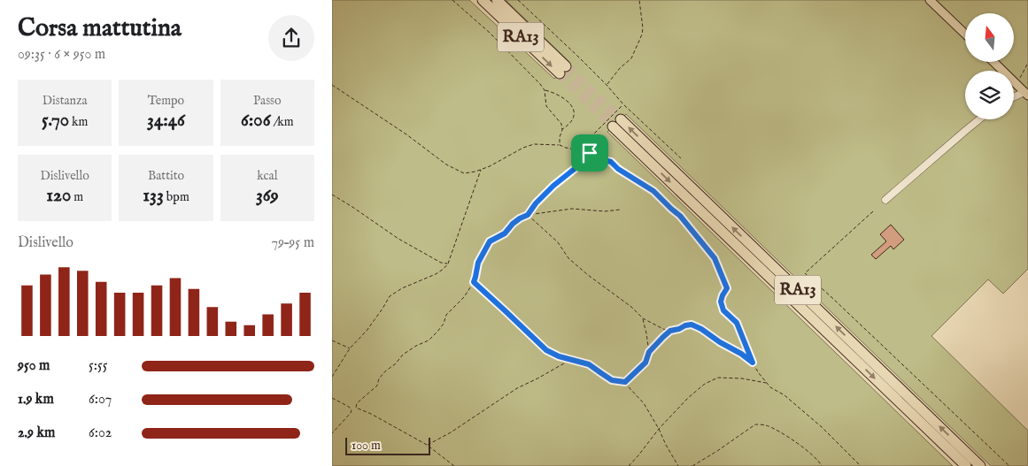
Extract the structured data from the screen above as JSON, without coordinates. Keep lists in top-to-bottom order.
{
  "streets": {
    "highway": ["RA13"]
  },
  "scale_bar": "100 m",
  "north": "top",
  "page": {
    "heading": ["Corsa mattutina", "09:35 · 6 × 950 m"],
    "stats": [
      ["Distanza", "5.70 km"],
      ["Tempo", "34:46"],
      ["Passo", "6:06 /km"],
      ["Dislivello", "120 m"],
      ["Battito", "133 bpm"],
      ["kcal", "369"]
    ],
    "chart": ["Dislivello", "79–95 m"],
    "list": [
      {
        "name": "950 m",
        "note": "5:55"
      },
      {
        "name": "1.9 km",
        "note": "6:07"
      },
      {
        "name": "2.9 km",
        "note": "6:02"
      }
    ],
    "scale": "100 m"
  }
}
